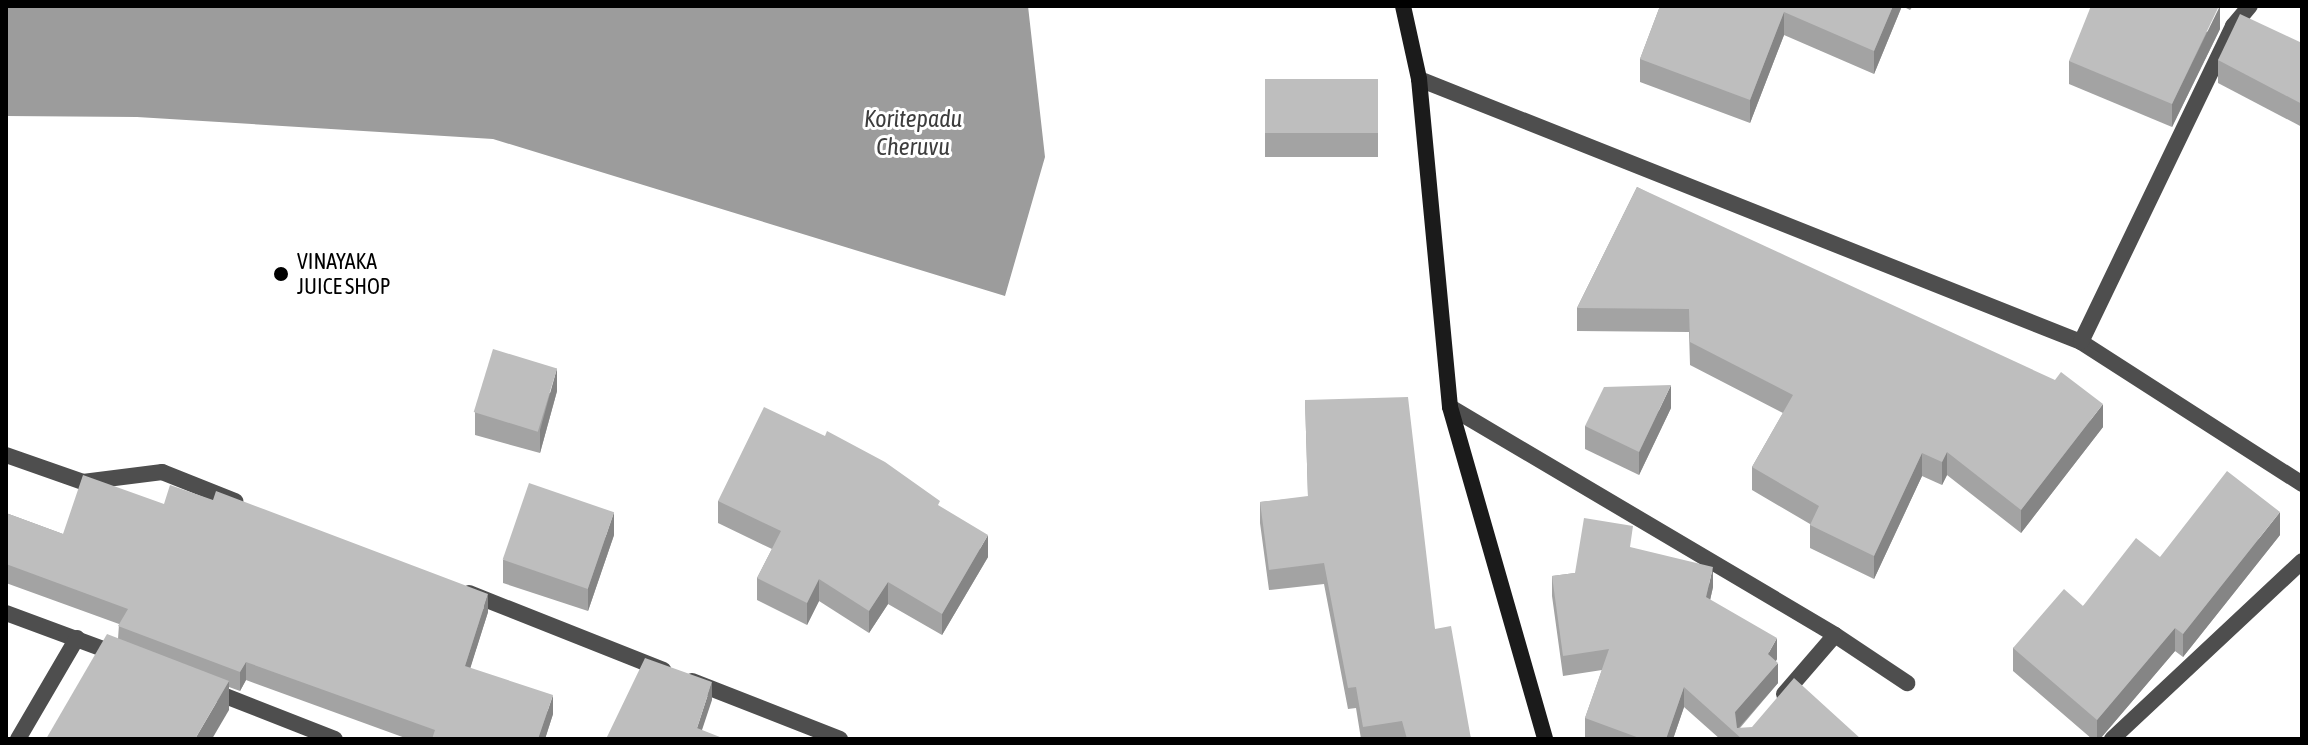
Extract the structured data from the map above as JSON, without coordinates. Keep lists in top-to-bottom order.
{
  "water": ["Koritepadu Cheruvu"],
  "places": ["VINAYAKA JUICE SHOP"]
}
